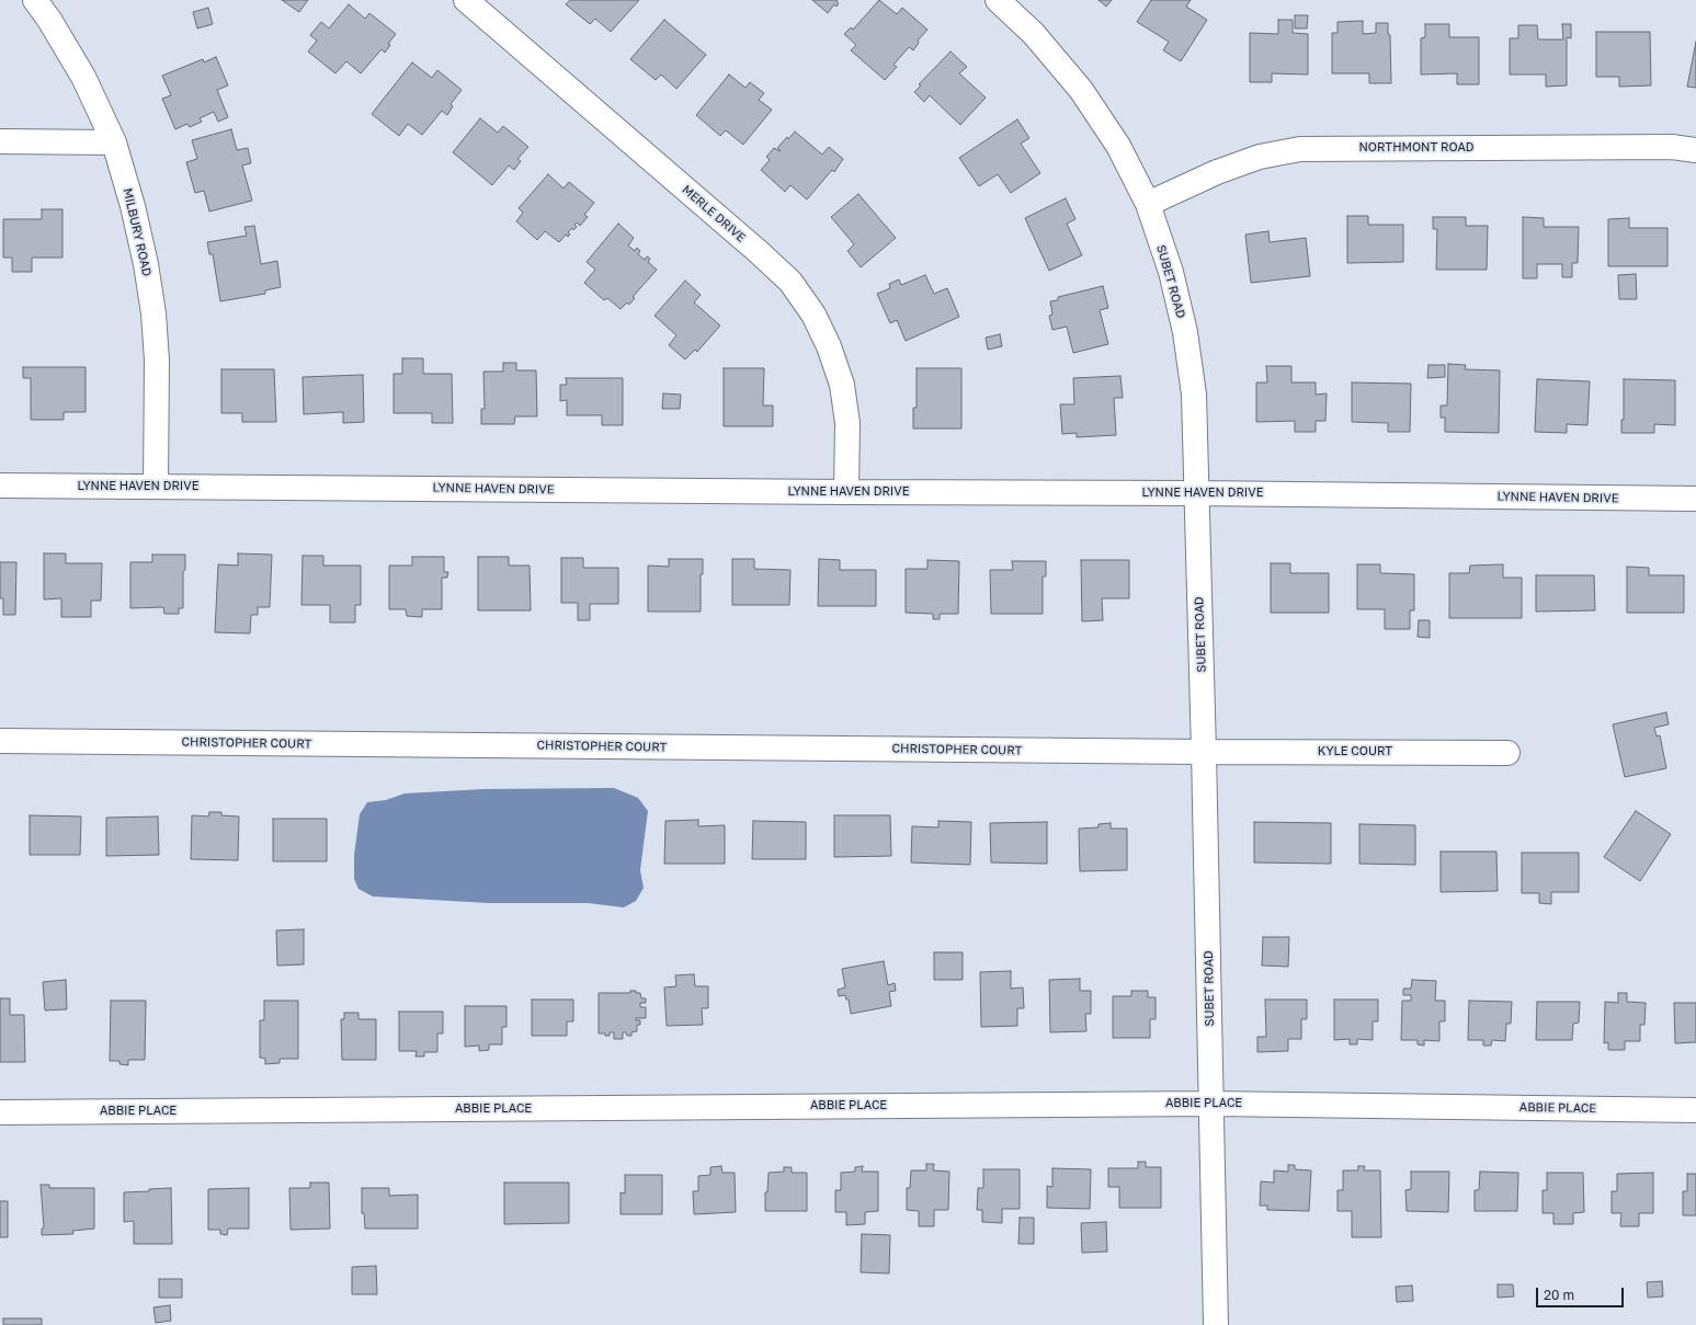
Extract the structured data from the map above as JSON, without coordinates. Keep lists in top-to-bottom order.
{
  "streets": {
    "street": [
      "NORTHMONT ROAD",
      "MERLE DRIVE",
      "MILBURY ROAD",
      "SUBET ROAD",
      "LYNNE HAVEN DRIVE",
      "CHRISTOPHER COURT",
      "KYLE COURT",
      "ABBIE PLACE"
    ]
  },
  "crossings": [
    ["NORTHMONT ROAD", "SUBET ROAD"],
    ["MERLE DRIVE", "LYNNE HAVEN DRIVE"],
    ["MILBURY ROAD", "LYNNE HAVEN DRIVE"],
    ["SUBET ROAD", "LYNNE HAVEN DRIVE"],
    ["SUBET ROAD", "CHRISTOPHER COURT"],
    ["SUBET ROAD", "KYLE COURT"],
    ["SUBET ROAD", "ABBIE PLACE"],
    ["CHRISTOPHER COURT", "KYLE COURT"]
  ],
  "scale_bar": "20 m"
}
